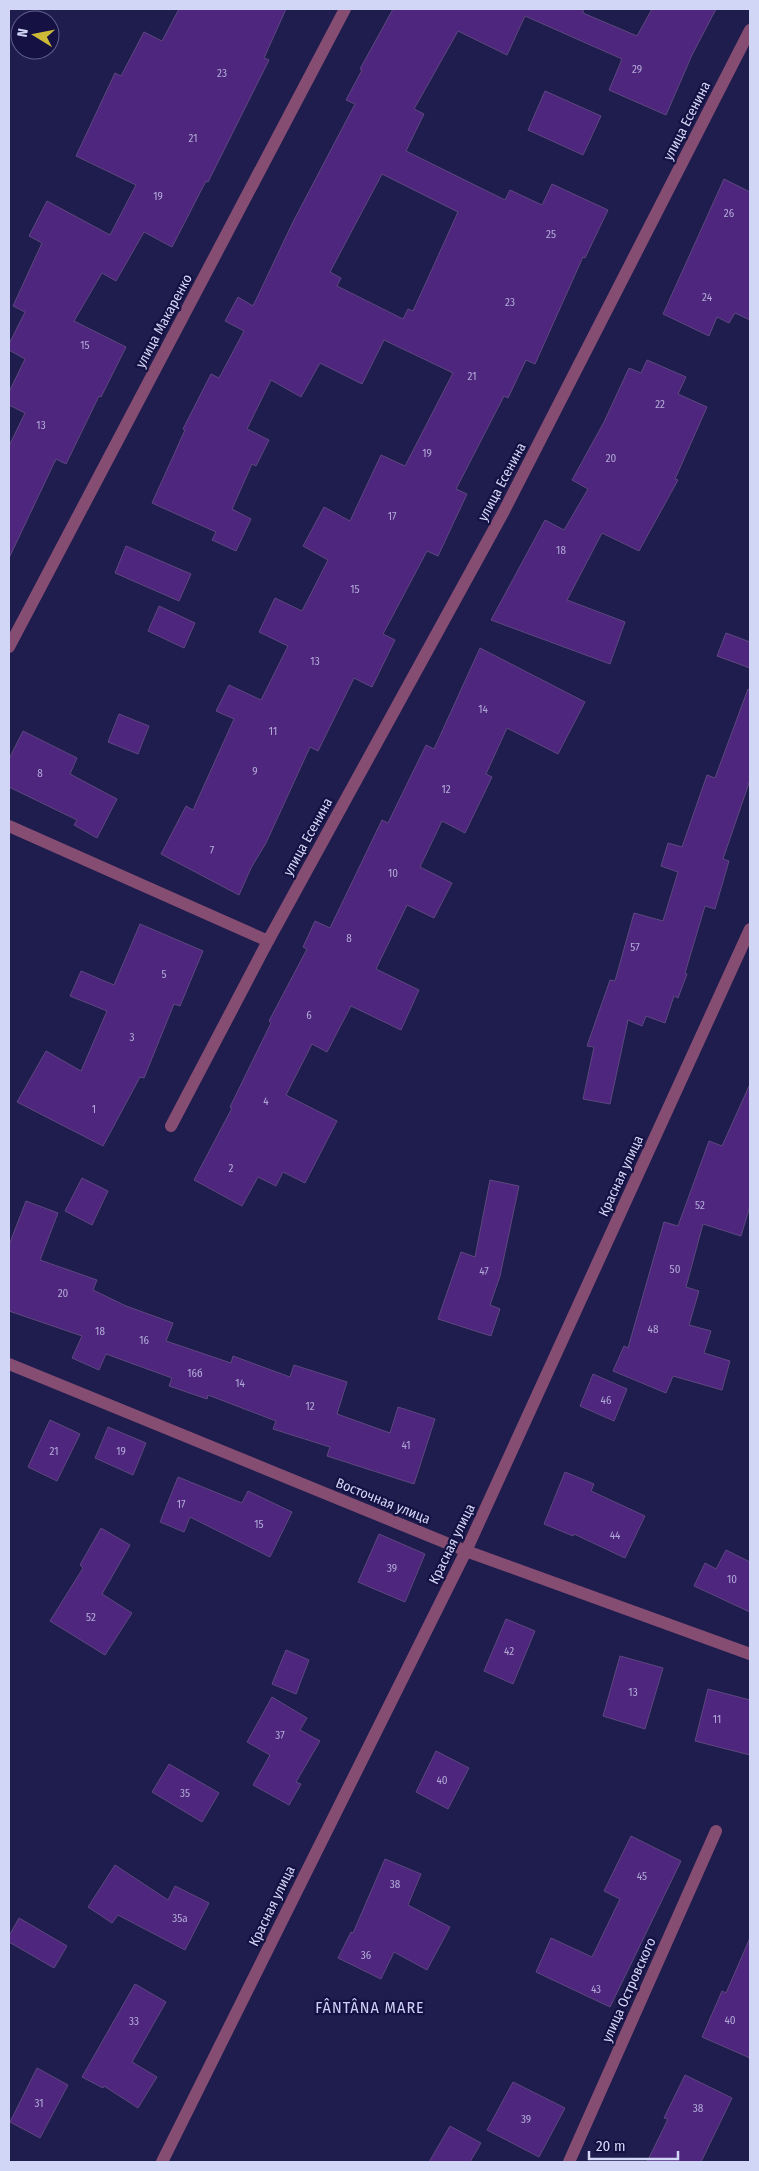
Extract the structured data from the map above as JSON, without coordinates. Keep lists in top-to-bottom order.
{
  "streets": {
    "street": [
      "улица Есенина",
      "улица Макаренко",
      "Красная улица",
      "Восточная улица",
      "улица Островского"
    ]
  },
  "crossings": [
    ["Красная улица", "Восточная улица"]
  ],
  "districts": ["FÂNTÂNA MARE"],
  "house_numbers": [
    "29",
    "23",
    "21",
    "19",
    "26",
    "25",
    "24",
    "23",
    "15",
    "21",
    "22",
    "13",
    "19",
    "20",
    "17",
    "18",
    "15",
    "13",
    "14",
    "11",
    "9",
    "8",
    "12",
    "7",
    "10",
    "8",
    "57",
    "5",
    "6",
    "3",
    "4",
    "1",
    "2",
    "52",
    "50",
    "47",
    "20",
    "48",
    "18",
    "16",
    "16б",
    "14",
    "46",
    "12",
    "41",
    "21",
    "19",
    "17",
    "15",
    "44",
    "39",
    "10",
    "52",
    "42",
    "13",
    "11",
    "37",
    "40",
    "35",
    "45",
    "38",
    "35а",
    "36",
    "43",
    "40",
    "33",
    "31",
    "38",
    "39"
  ],
  "scale_bar": "20 m",
  "north": "left"
}
